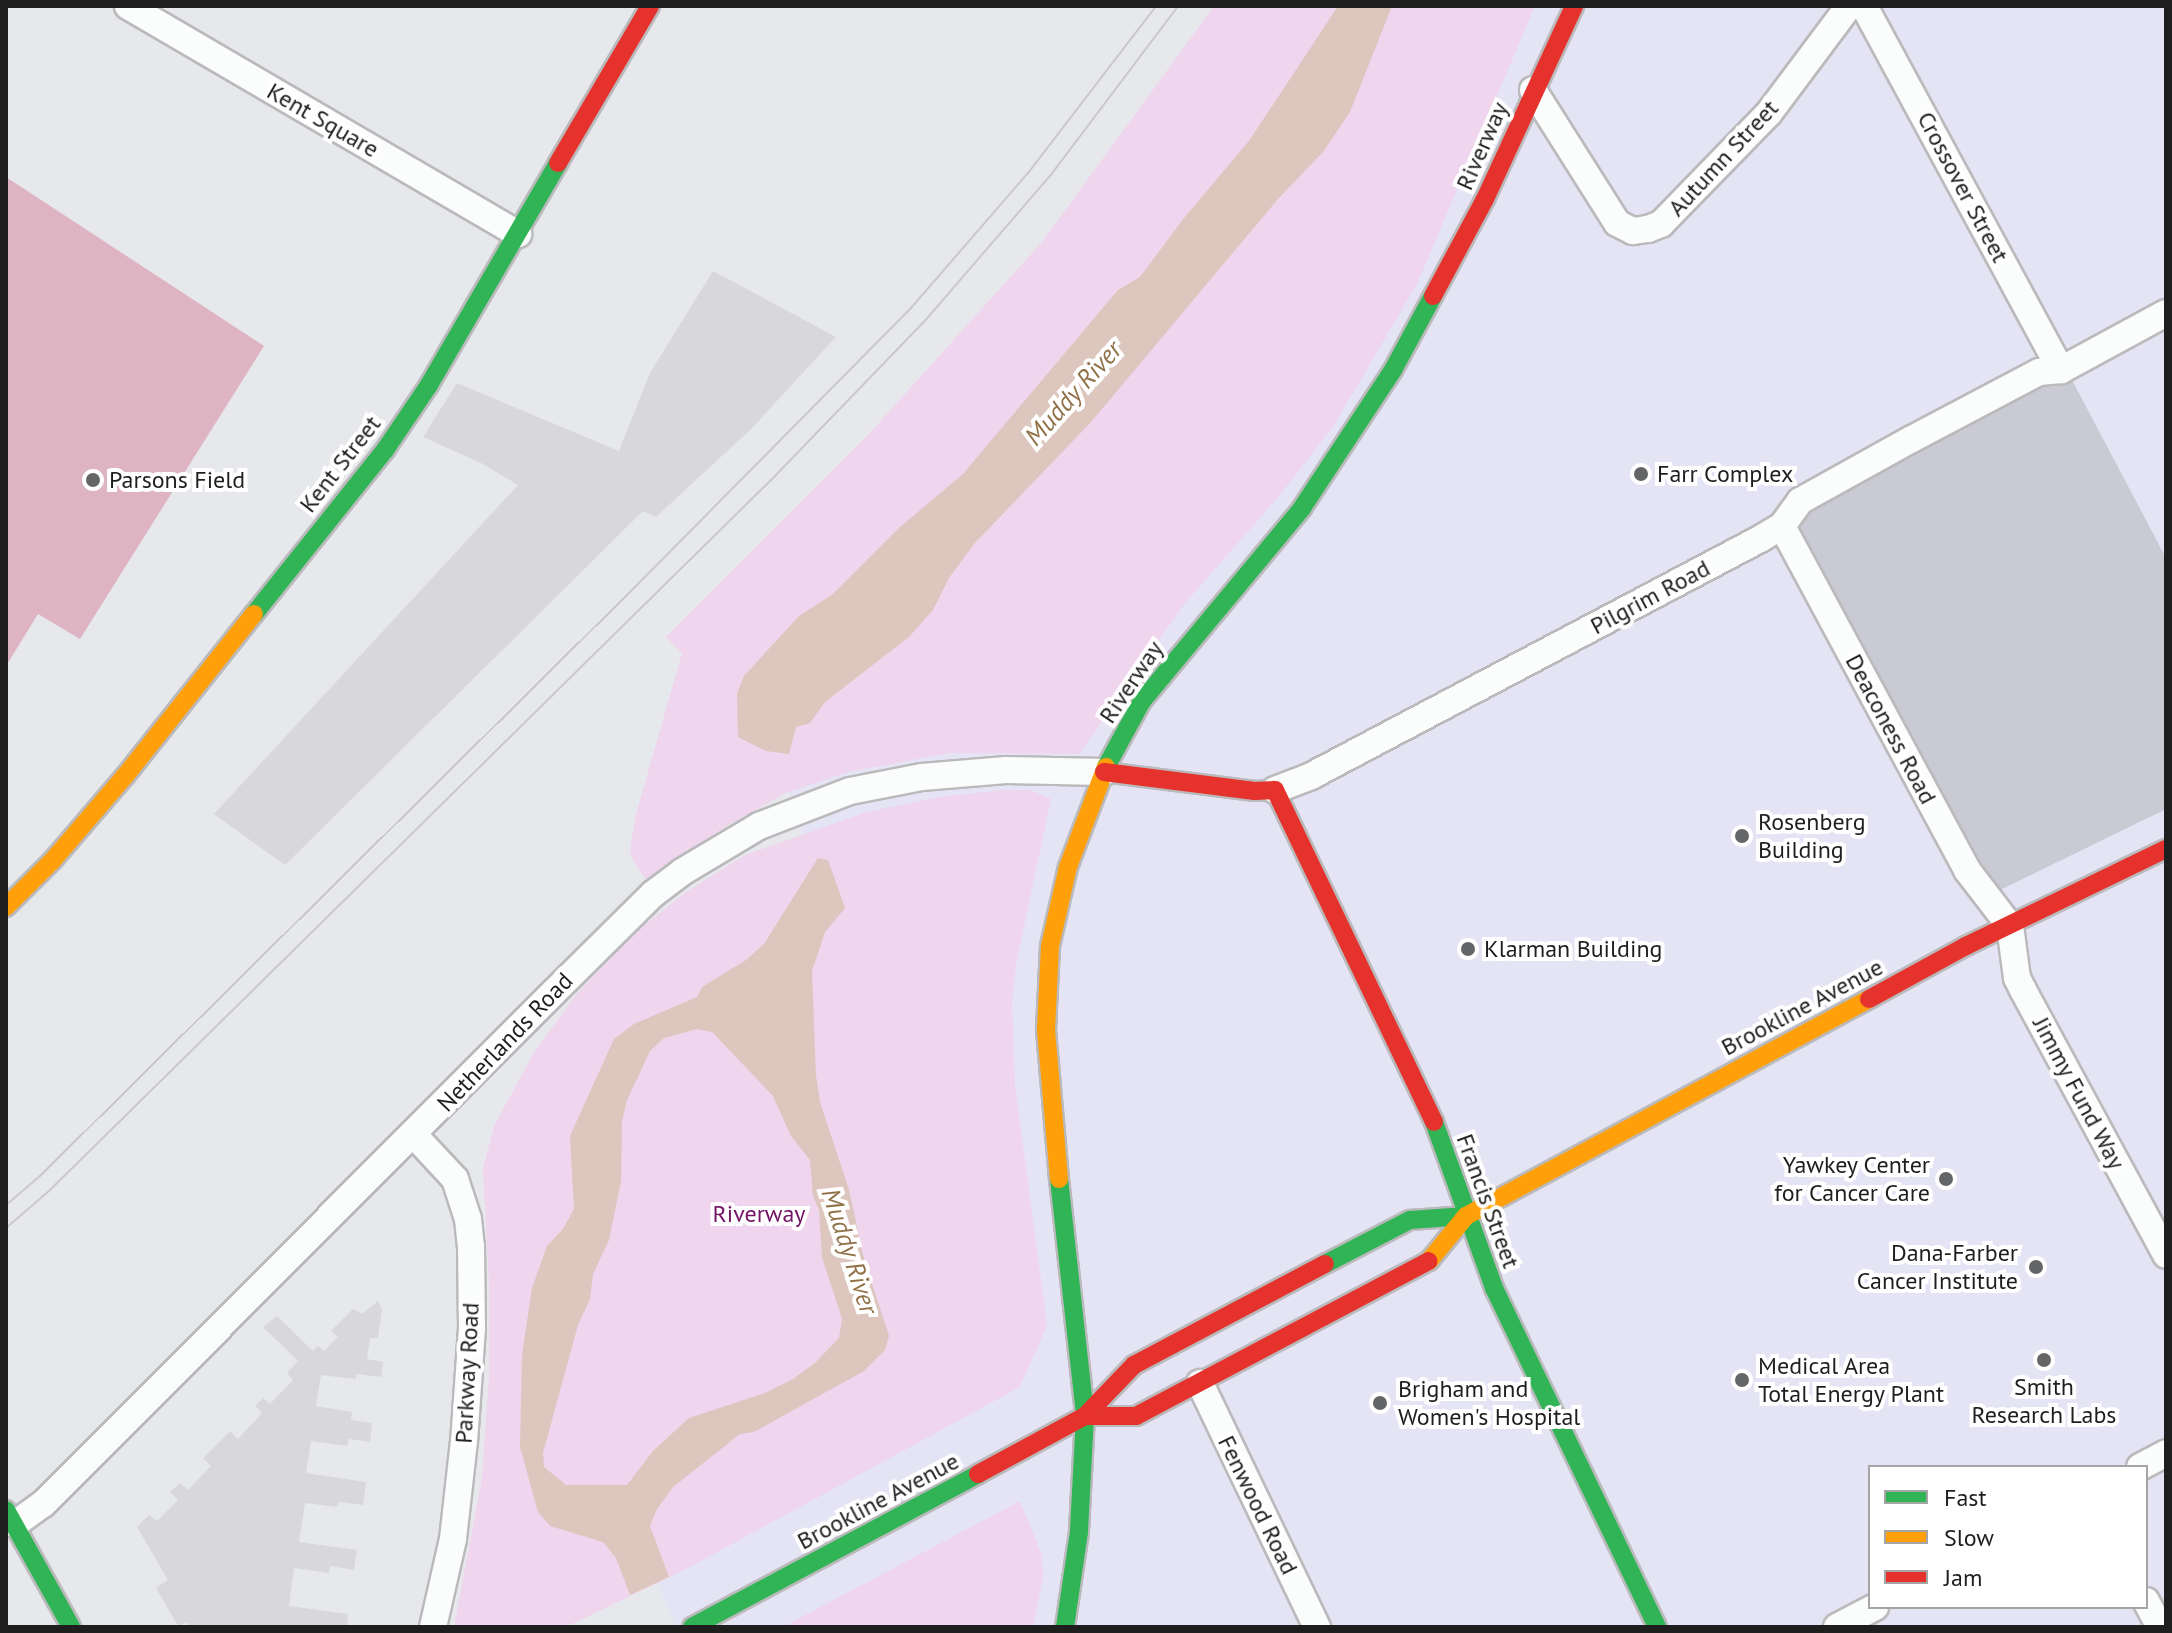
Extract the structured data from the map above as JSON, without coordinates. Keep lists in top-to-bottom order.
{
  "streets": {
    "main road": [
      "Riverway",
      "Kent Street",
      "Pilgrim Road",
      "Brookline Avenue",
      "Francis Street"
    ],
    "street": [
      "Kent Square",
      "Autumn Street",
      "Crossover Street",
      "Deaconess Road",
      "Netherlands Road",
      "Jimmy Fund Way",
      "Parkway Road",
      "Fenwood Road"
    ]
  },
  "crossings": [
    ["Kent Square", "Kent Street"],
    ["Riverway", "Autumn Street"],
    ["Riverway", "Pilgrim Road"],
    ["Riverway", "Brookline Avenue"],
    ["Riverway", "Netherlands Road"],
    ["Crossover Street", "Pilgrim Road"],
    ["Pilgrim Road", "Deaconess Road"],
    ["Pilgrim Road", "Netherlands Road"],
    ["Pilgrim Road", "Francis Street"],
    ["Deaconess Road", "Brookline Avenue"],
    ["Deaconess Road", "Jimmy Fund Way"],
    ["Brookline Avenue", "Jimmy Fund Way"],
    ["Brookline Avenue", "Francis Street"],
    ["Brookline Avenue", "Fenwood Road"],
    ["Netherlands Road", "Parkway Road"]
  ],
  "water": ["Muddy River"],
  "parks": ["Riverway"],
  "places": [
    "Farr Complex",
    "Parsons Field",
    "Rosenberg Building",
    "Klarman Building",
    "Yawkey Center for Cancer Care",
    "Dana-Farber Cancer Institute",
    "Smith Research Labs",
    "Medical Area Total Energy Plant",
    "Brigham and Women's Hospital"
  ],
  "legend": ["Fast", "Slow", "Jam"]
}
